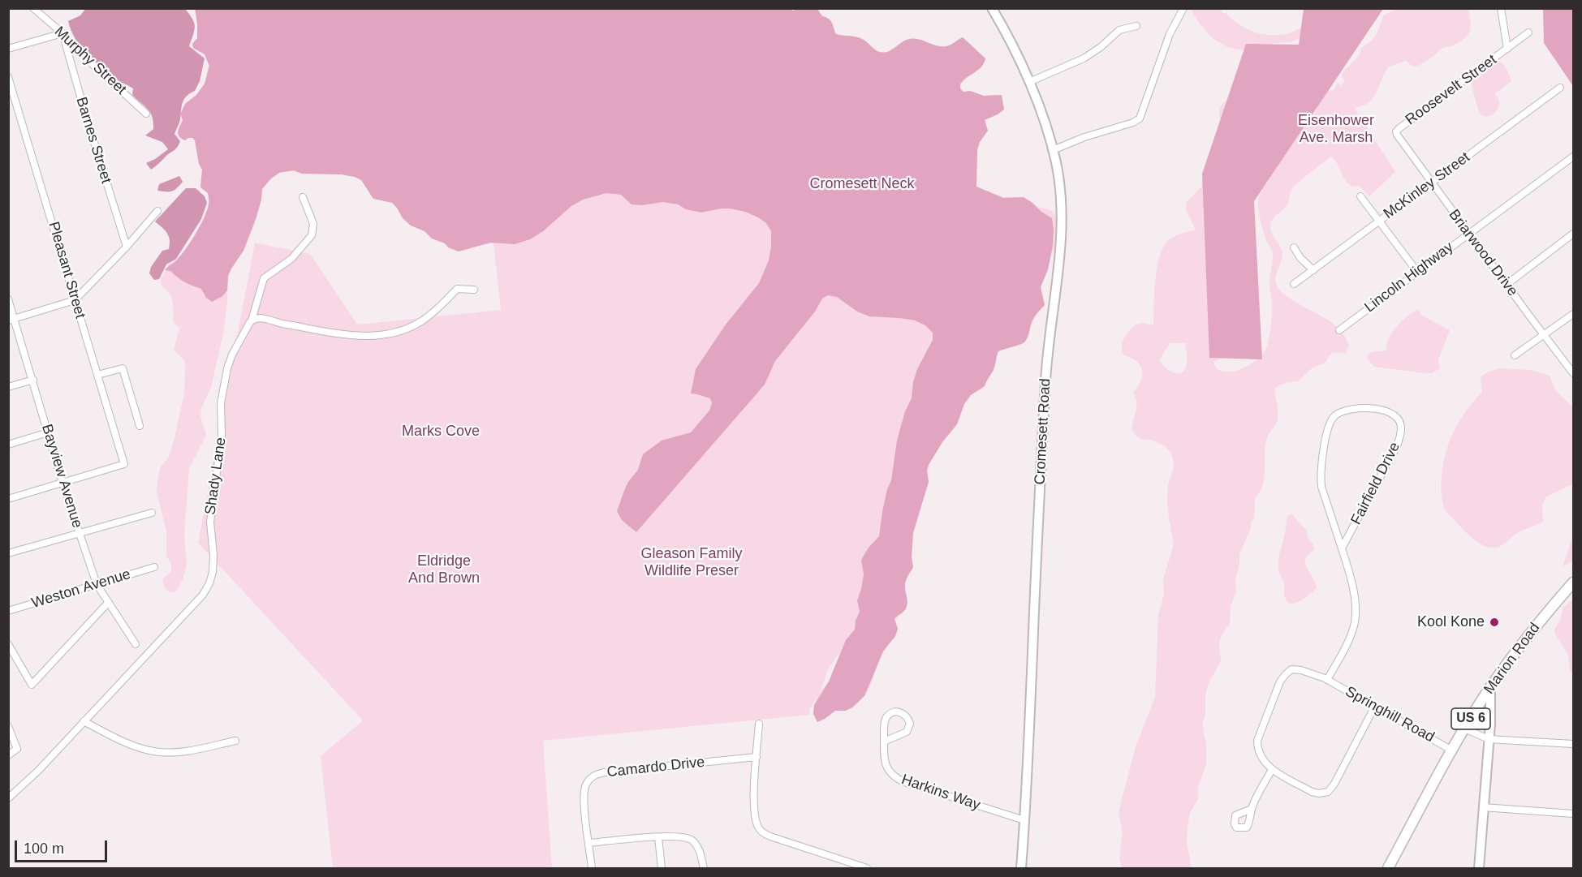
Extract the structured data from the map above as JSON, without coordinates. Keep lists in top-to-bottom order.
{
  "streets": {
    "main road": ["Marion Road", "US 6"],
    "street": [
      "Murphy Street",
      "Roosevelt Street",
      "Barnes Street",
      "McKinley Street",
      "Briarwood Drive",
      "Pleasant Street",
      "Lincoln Highway",
      "Cromesett Road",
      "Bayview Avenue",
      "Shady Lane",
      "Fairfield Drive",
      "Weston Avenue",
      "Springhill Road",
      "Camardo Drive",
      "Harkins Way"
    ]
  },
  "crossings": [
    ["Murphy Street", "Barnes Street"],
    ["Roosevelt Street", "Briarwood Drive"],
    ["McKinley Street", "Briarwood Drive"],
    ["Briarwood Drive", "Lincoln Highway"],
    ["Pleasant Street", "Bayview Avenue"],
    ["Cromesett Road", "Harkins Way"],
    ["Bayview Avenue", "Weston Avenue"],
    ["Fairfield Drive", "Springhill Road"],
    ["Marion Road", "Springhill Road"]
  ],
  "parks": [
    "Eisenhower Ave. Marsh",
    "Cromesett Neck",
    "Marks Cove",
    "Gleason Family Wildlife Preser",
    "Eldridge And Brown"
  ],
  "places": ["Kool Kone"],
  "scale_bar": "100 m"
}
